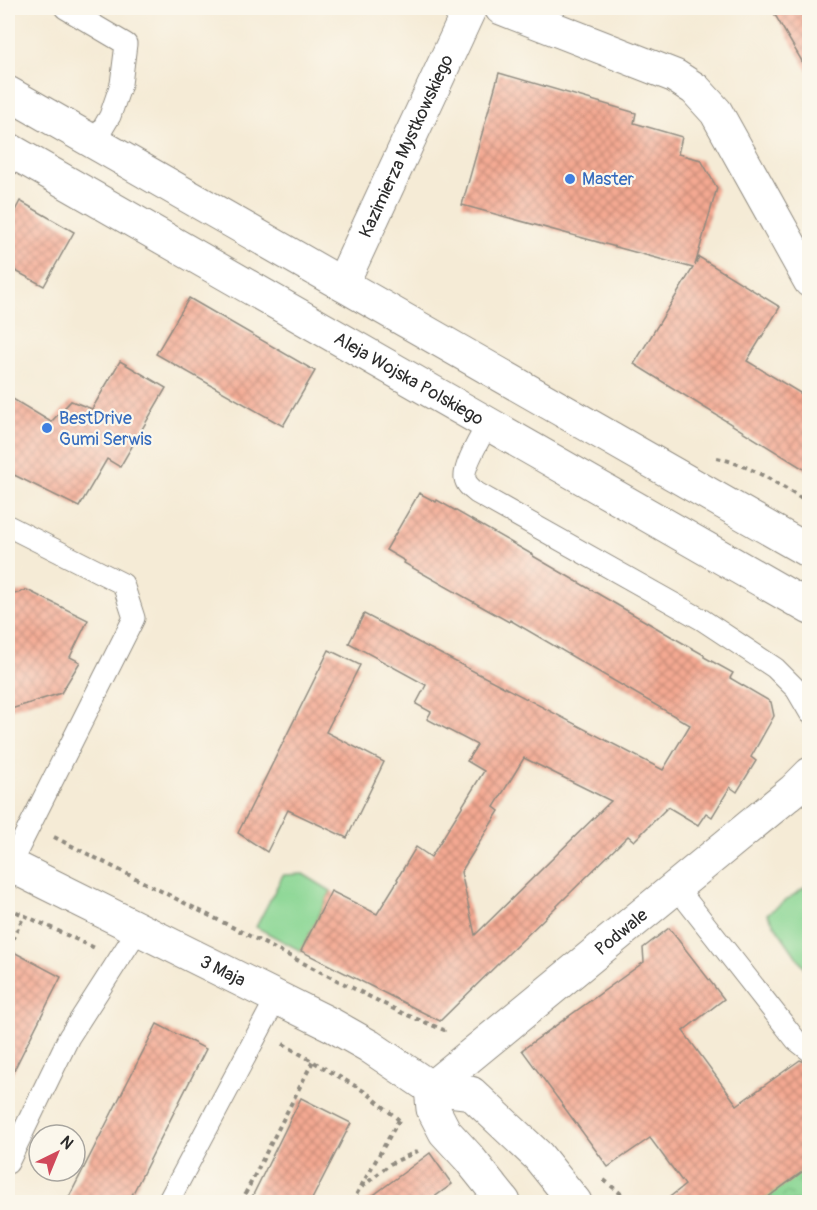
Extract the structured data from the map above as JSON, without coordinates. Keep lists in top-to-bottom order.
{
  "streets": {
    "street": [
      "Kazimierza Mystkowskiego",
      "Aleja Wojska Polskiego",
      "Podwale",
      "3 Maja"
    ]
  },
  "crossings": [
    ["Podwale", "3 Maja"]
  ],
  "places": ["Master", "BestDrive Gumi Serwis"],
  "north": "top right"
}
